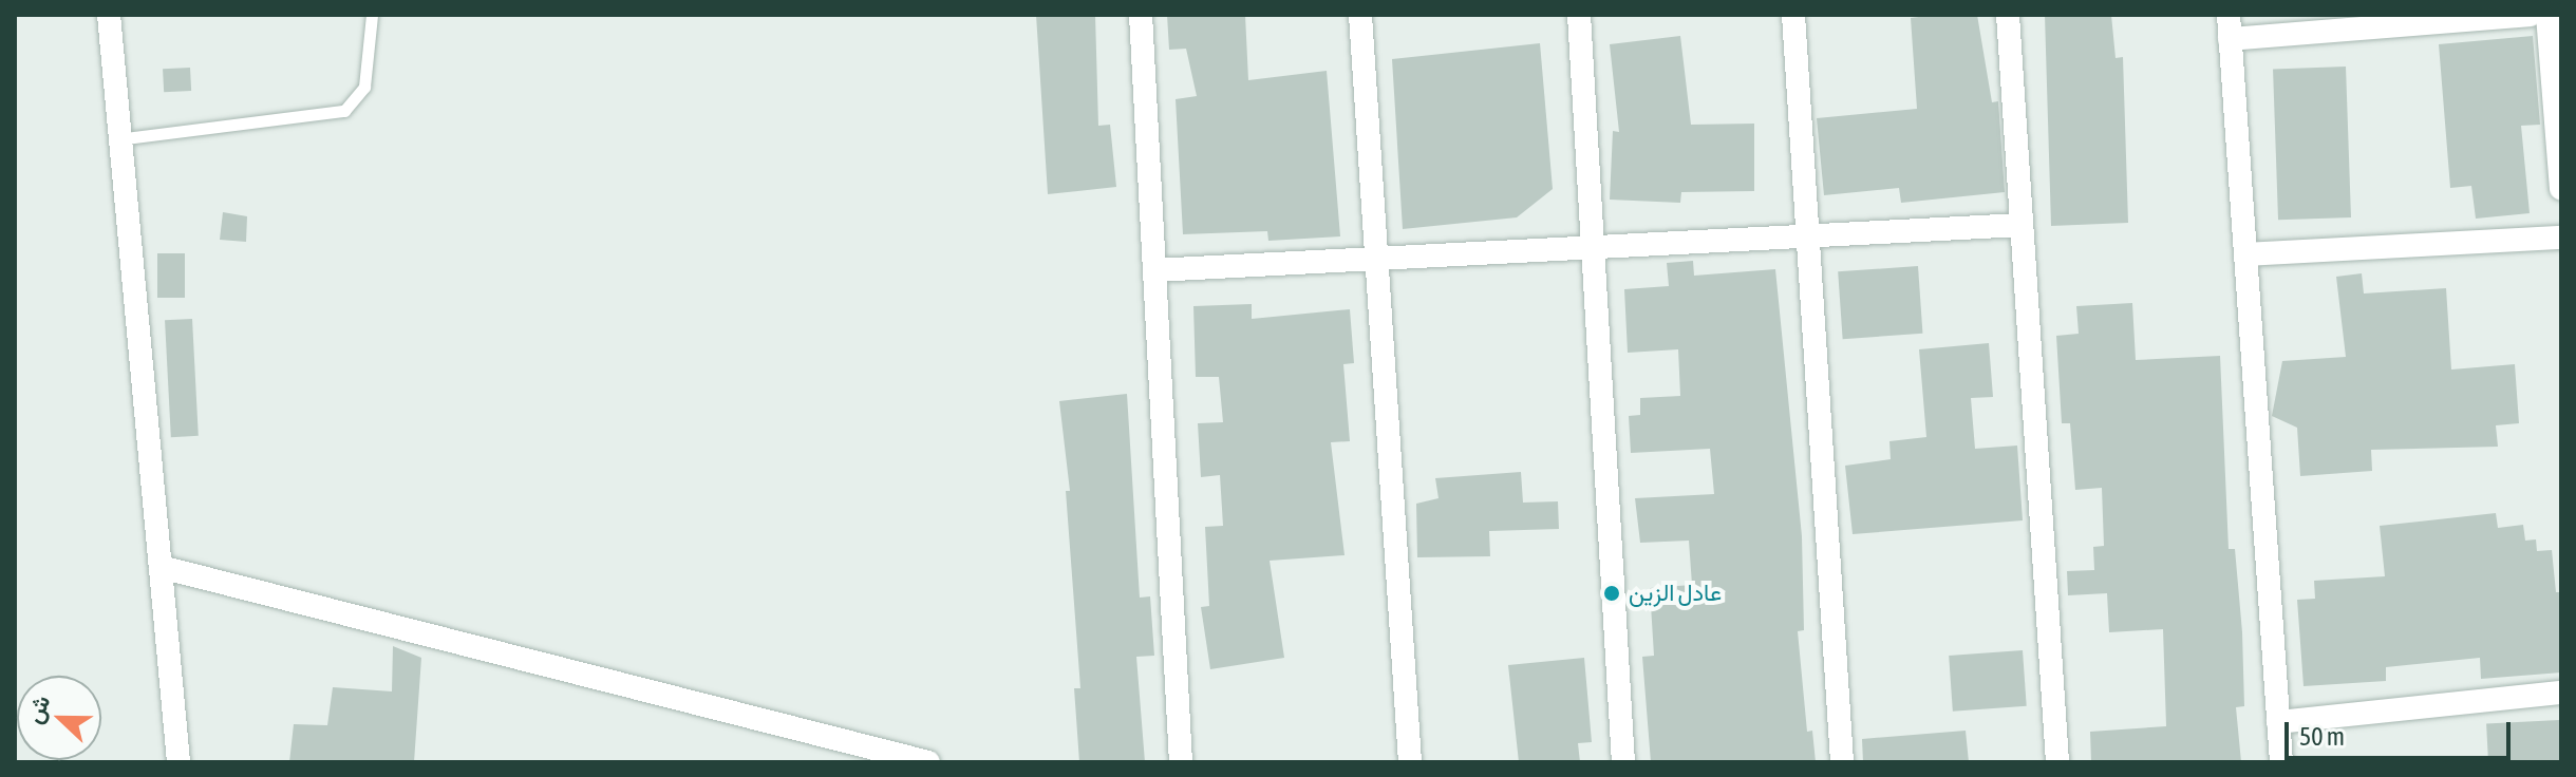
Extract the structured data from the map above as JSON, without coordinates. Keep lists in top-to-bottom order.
{
  "places": ["عادل الزين"],
  "scale_bar": "50 m",
  "north": "left"
}
